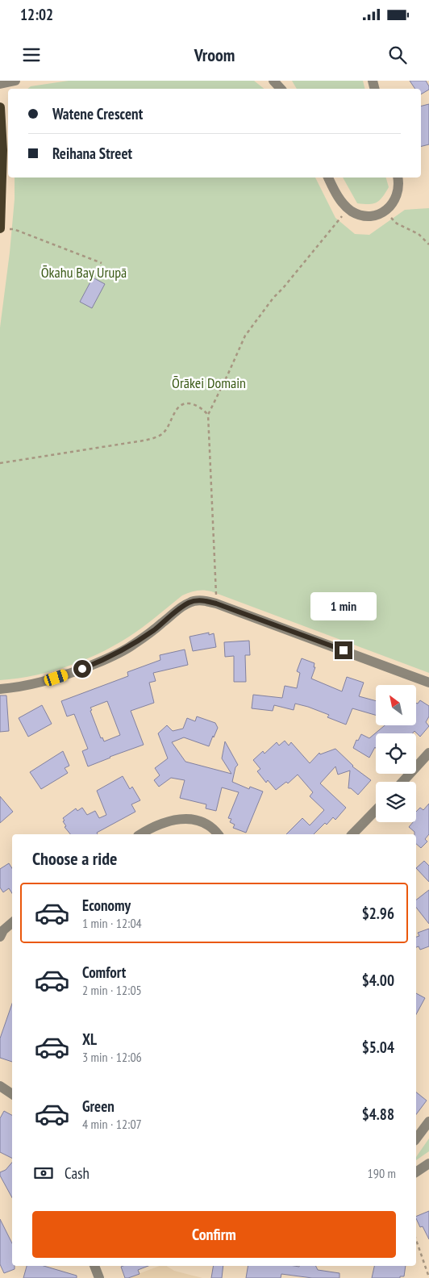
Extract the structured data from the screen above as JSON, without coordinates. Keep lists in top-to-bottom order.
{
  "parks": ["Ōkahu Bay Urupā", "Ōrākei Domain"],
  "north": "top left",
  "page": {
    "status": "12:02",
    "header": "Vroom",
    "banner": ["Watene Crescent", "Reihana Street"],
    "bubble": "1 min",
    "heading": "Choose a ride",
    "list": [
      {
        "name": "Economy",
        "note": "1 min · 12:04",
        "value": "$2.96"
      },
      {
        "name": "Comfort",
        "note": "2 min · 12:05",
        "value": "$4.00"
      },
      {
        "name": "XL",
        "note": "3 min · 12:06",
        "value": "$5.04"
      },
      {
        "name": "Green",
        "note": "4 min · 12:07",
        "value": "$4.88"
      }
    ],
    "pay": ["Cash", "190 m"],
    "buttons": "Confirm"
  }
}
